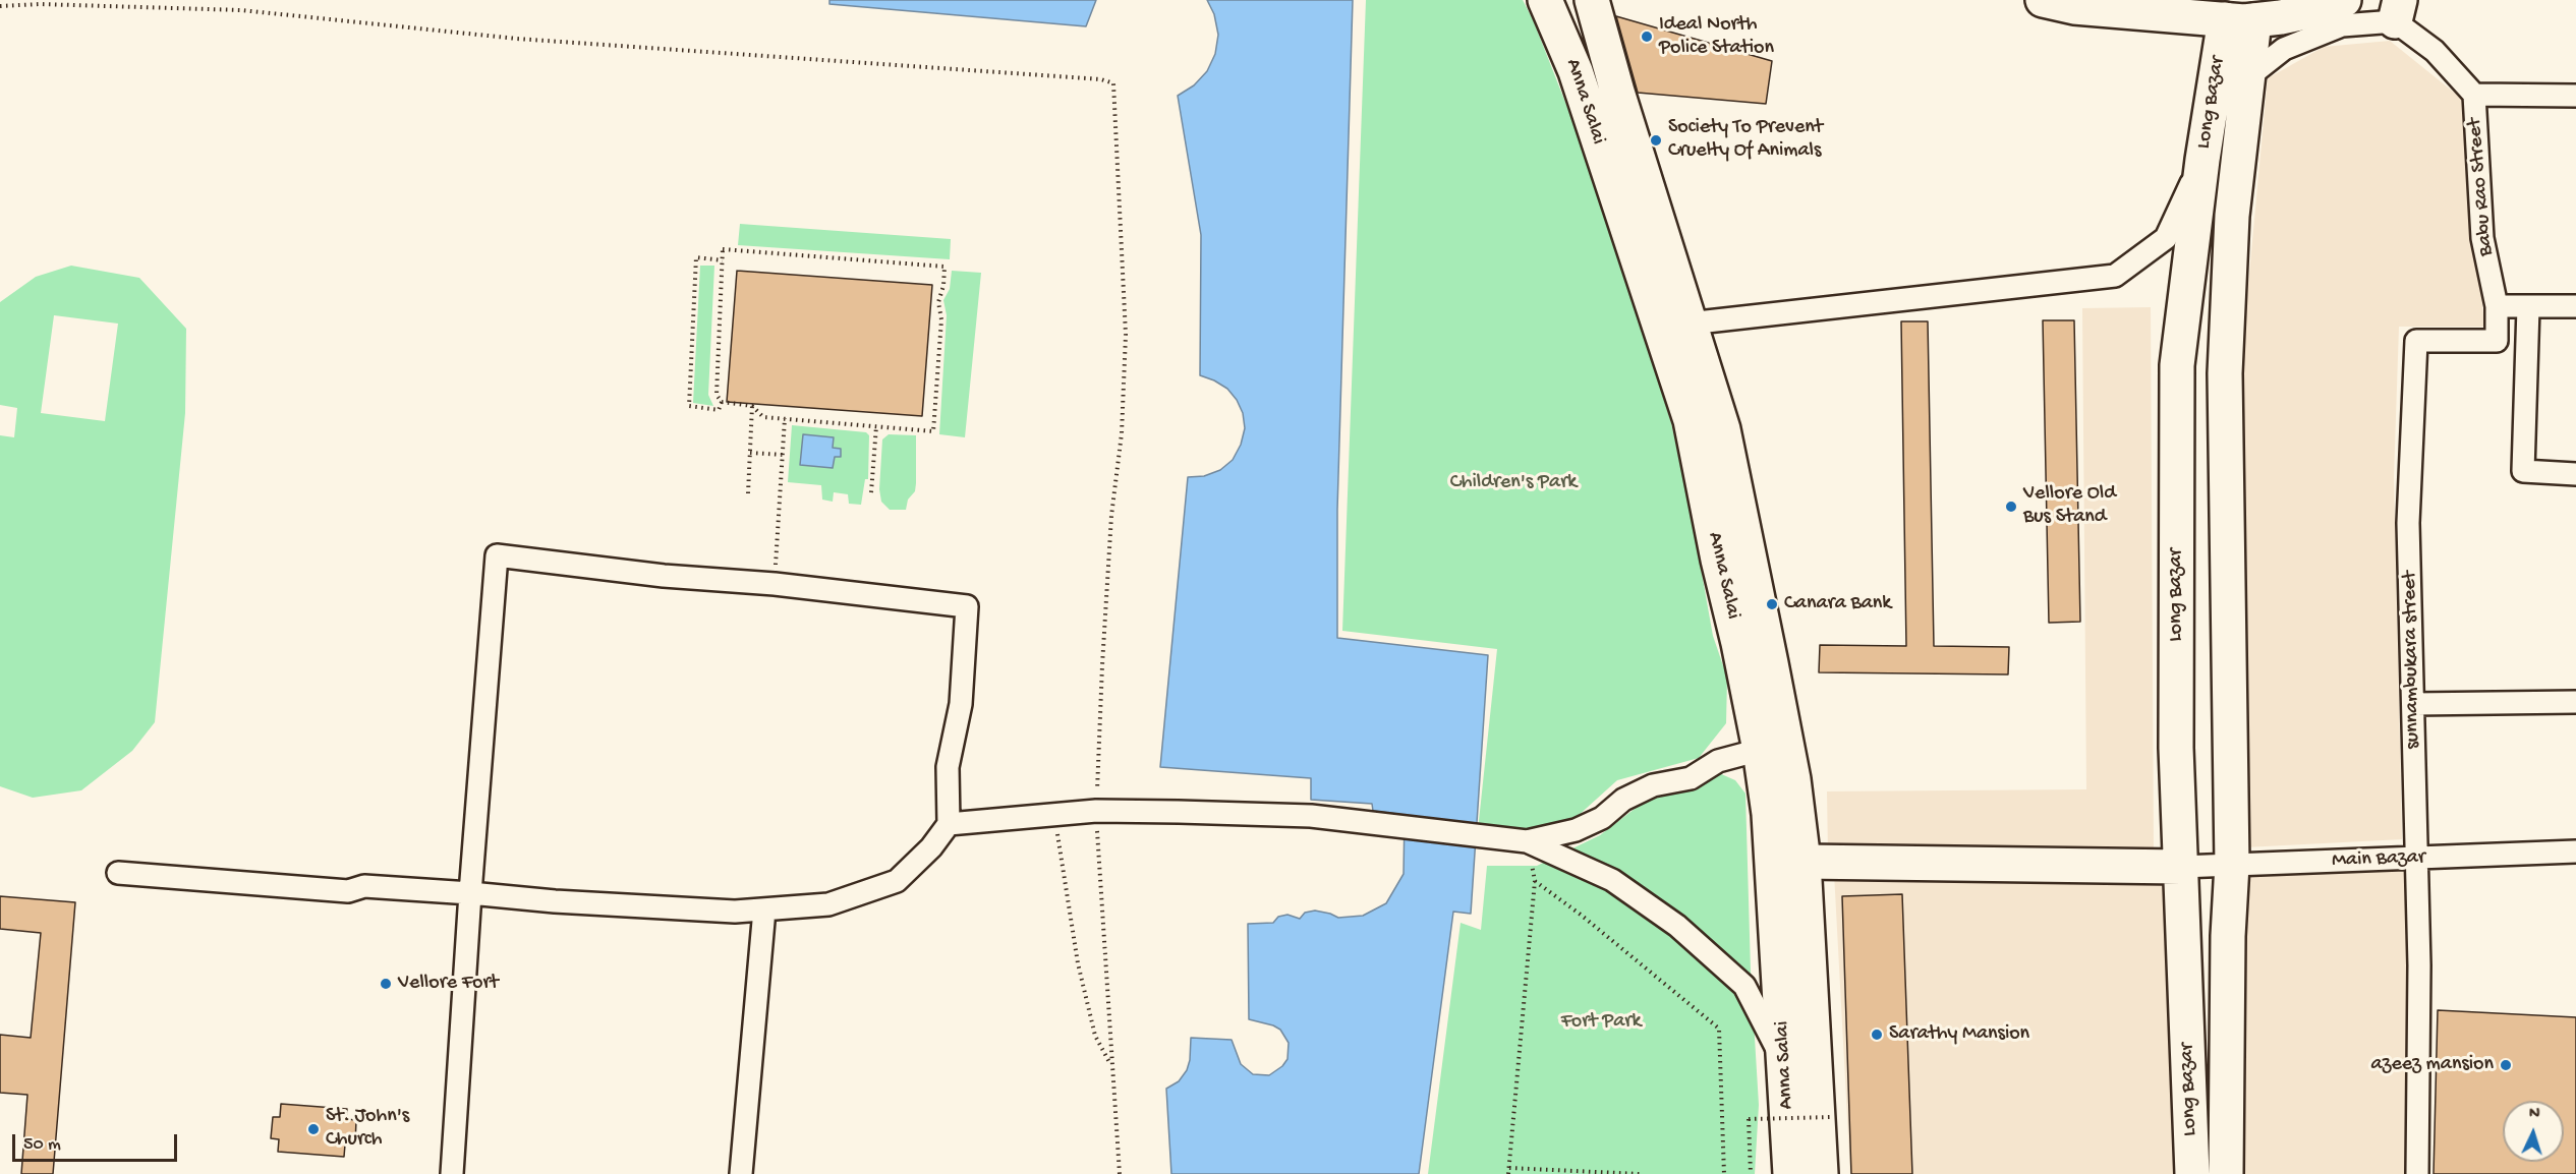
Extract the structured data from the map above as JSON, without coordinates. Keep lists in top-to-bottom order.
{
  "streets": {
    "main road": ["Anna Salai", "Long Bazar"],
    "street": ["Babu Rao Street", "sunnambukara street", "Main Bazar"]
  },
  "crossings": [
    ["Long Bazar", "Main Bazar"],
    ["Babu Rao Street", "sunnambukara street"],
    ["sunnambukara street", "Main Bazar"]
  ],
  "parks": ["Children's Park", "Fort Park"],
  "places": [
    "Ideal North Police Station",
    "Society To Prevent Cruelty Of Animals",
    "Vellore Old Bus Stand",
    "Canara Bank",
    "Vellore Fort",
    "Sarathy Mansion",
    "azeez mansion",
    "St. John's Church"
  ],
  "scale_bar": "50 m",
  "north": "top"
}
